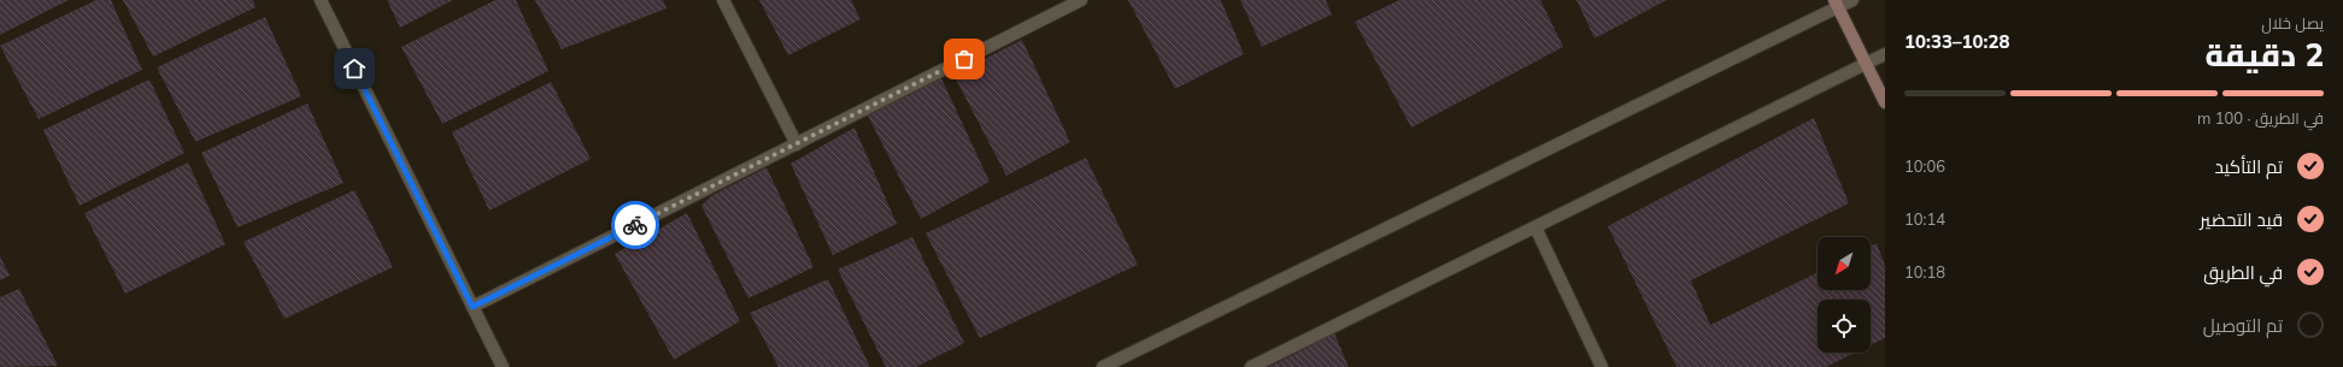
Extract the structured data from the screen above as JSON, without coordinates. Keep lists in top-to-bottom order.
{
  "north": "bottom left",
  "page": {
    "heading": ["2 دقيقة", "يصل خلال", "10:28–10:33"],
    "bar": "في الطريق · 100 m",
    "list": [
      ["تم التأكيد", "10:06"],
      ["قيد التحضير", "10:14"],
      ["في الطريق", "10:18"],
      "تم التوصيل"
    ]
  }
}
